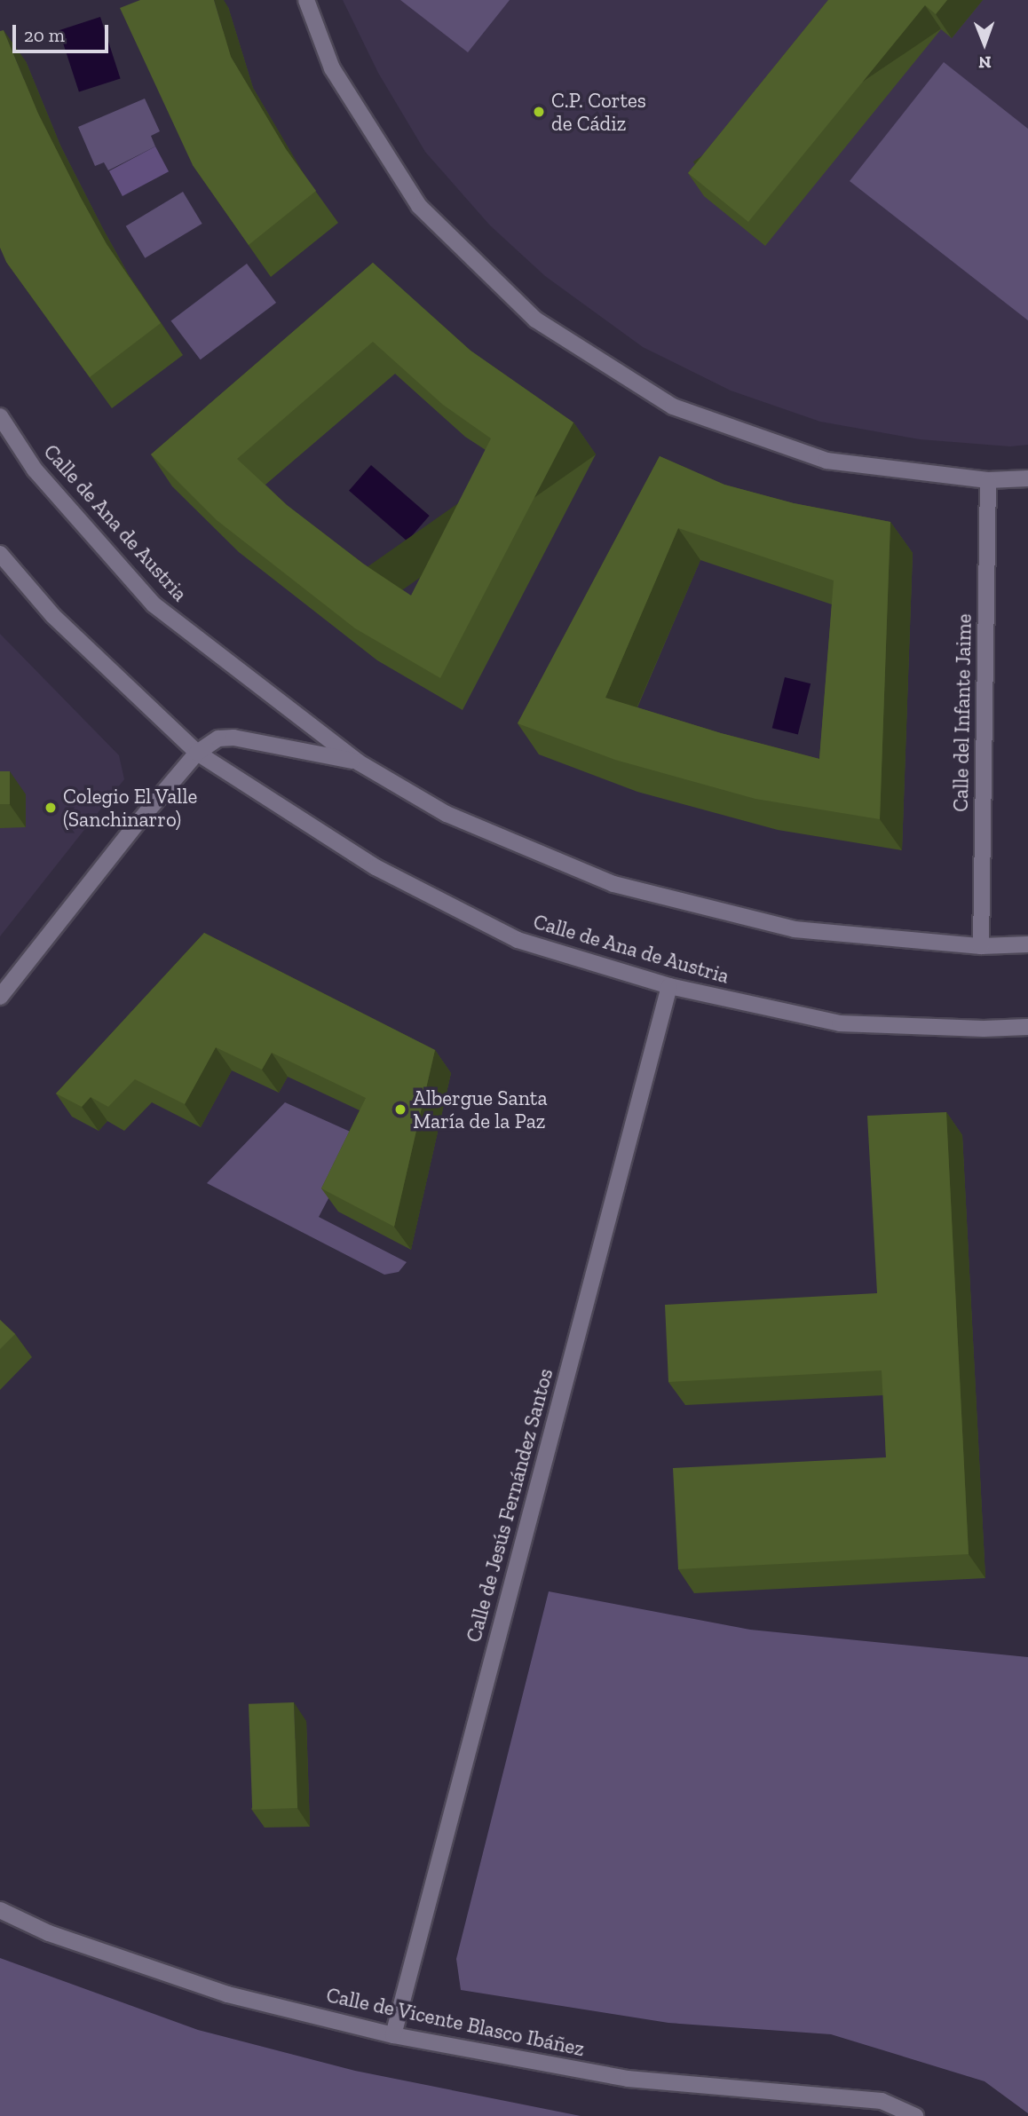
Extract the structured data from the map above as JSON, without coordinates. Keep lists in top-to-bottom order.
{
  "streets": {
    "street": [
      "Calle de Ana de Austria",
      "Calle del Infante Jaime",
      "Calle de Jesús Fernández Santos",
      "Calle de Vicente Blasco Ibáñez"
    ]
  },
  "crossings": [
    ["Calle de Ana de Austria", "Calle del Infante Jaime"],
    ["Calle de Ana de Austria", "Calle de Jesús Fernández Santos"],
    ["Calle de Jesús Fernández Santos", "Calle de Vicente Blasco Ibáñez"]
  ],
  "places": ["C.P. Cortes de Cádiz", "Colegio El Valle (Sanchinarro)", "Albergue Santa María de la Paz"],
  "scale_bar": "20 m",
  "north": "bottom"
}
